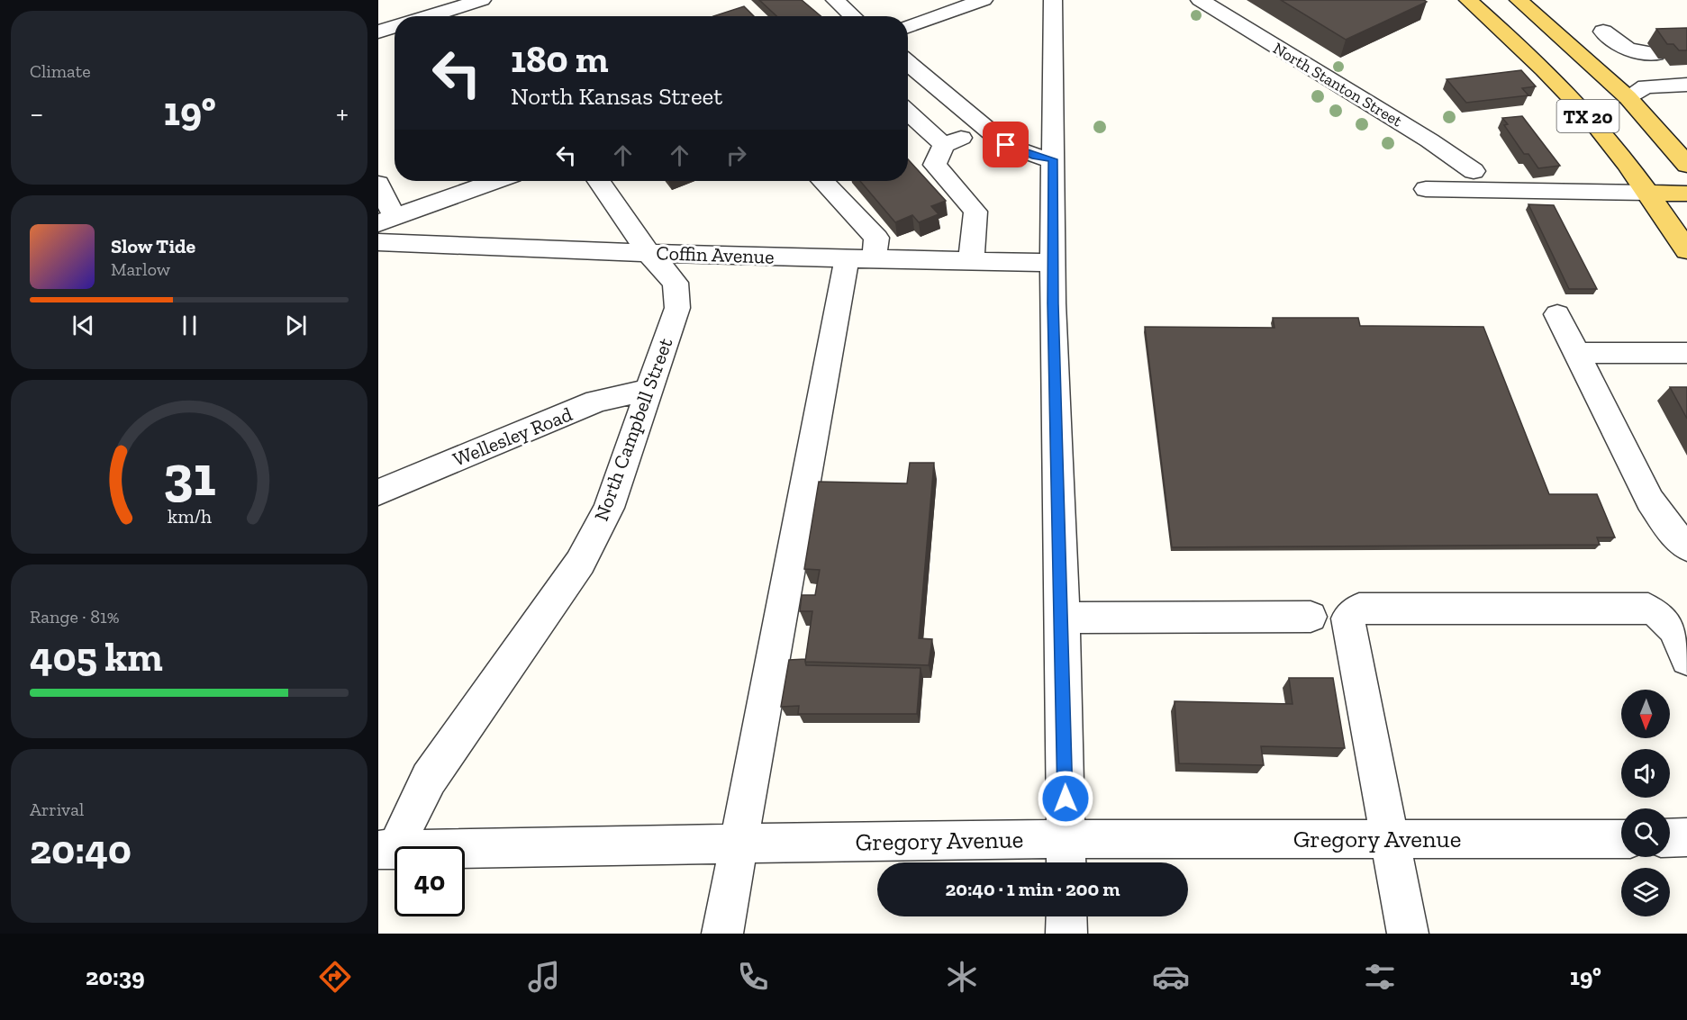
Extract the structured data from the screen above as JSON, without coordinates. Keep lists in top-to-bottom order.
{
  "streets": {
    "main road": ["TX 20"],
    "street": [
      "North Stanton Street",
      "Coffin Avenue",
      "North Campbell Street",
      "Wellesley Road",
      "Gregory Avenue"
    ]
  },
  "crossings": [
    ["Coffin Avenue", "North Campbell Street"],
    ["North Campbell Street", "Wellesley Road"],
    ["North Campbell Street", "Gregory Avenue"]
  ],
  "north": "bottom",
  "page": {
    "tile": [
      "Climate",
      ["Range · 81%", "405 km"],
      ["Arrival", "20:40"]
    ],
    "turn": ["180 m", "North Kansas Street"],
    "heat": ["−", "19°", "+"],
    "song": ["Slow Tide", "Marlow"],
    "limit": "40",
    "trip": "20:40 · 1 min · 200 m",
    "tabs": ["20:39", "19°"],
    "gauge": ["31", "km/h"]
  }
}
